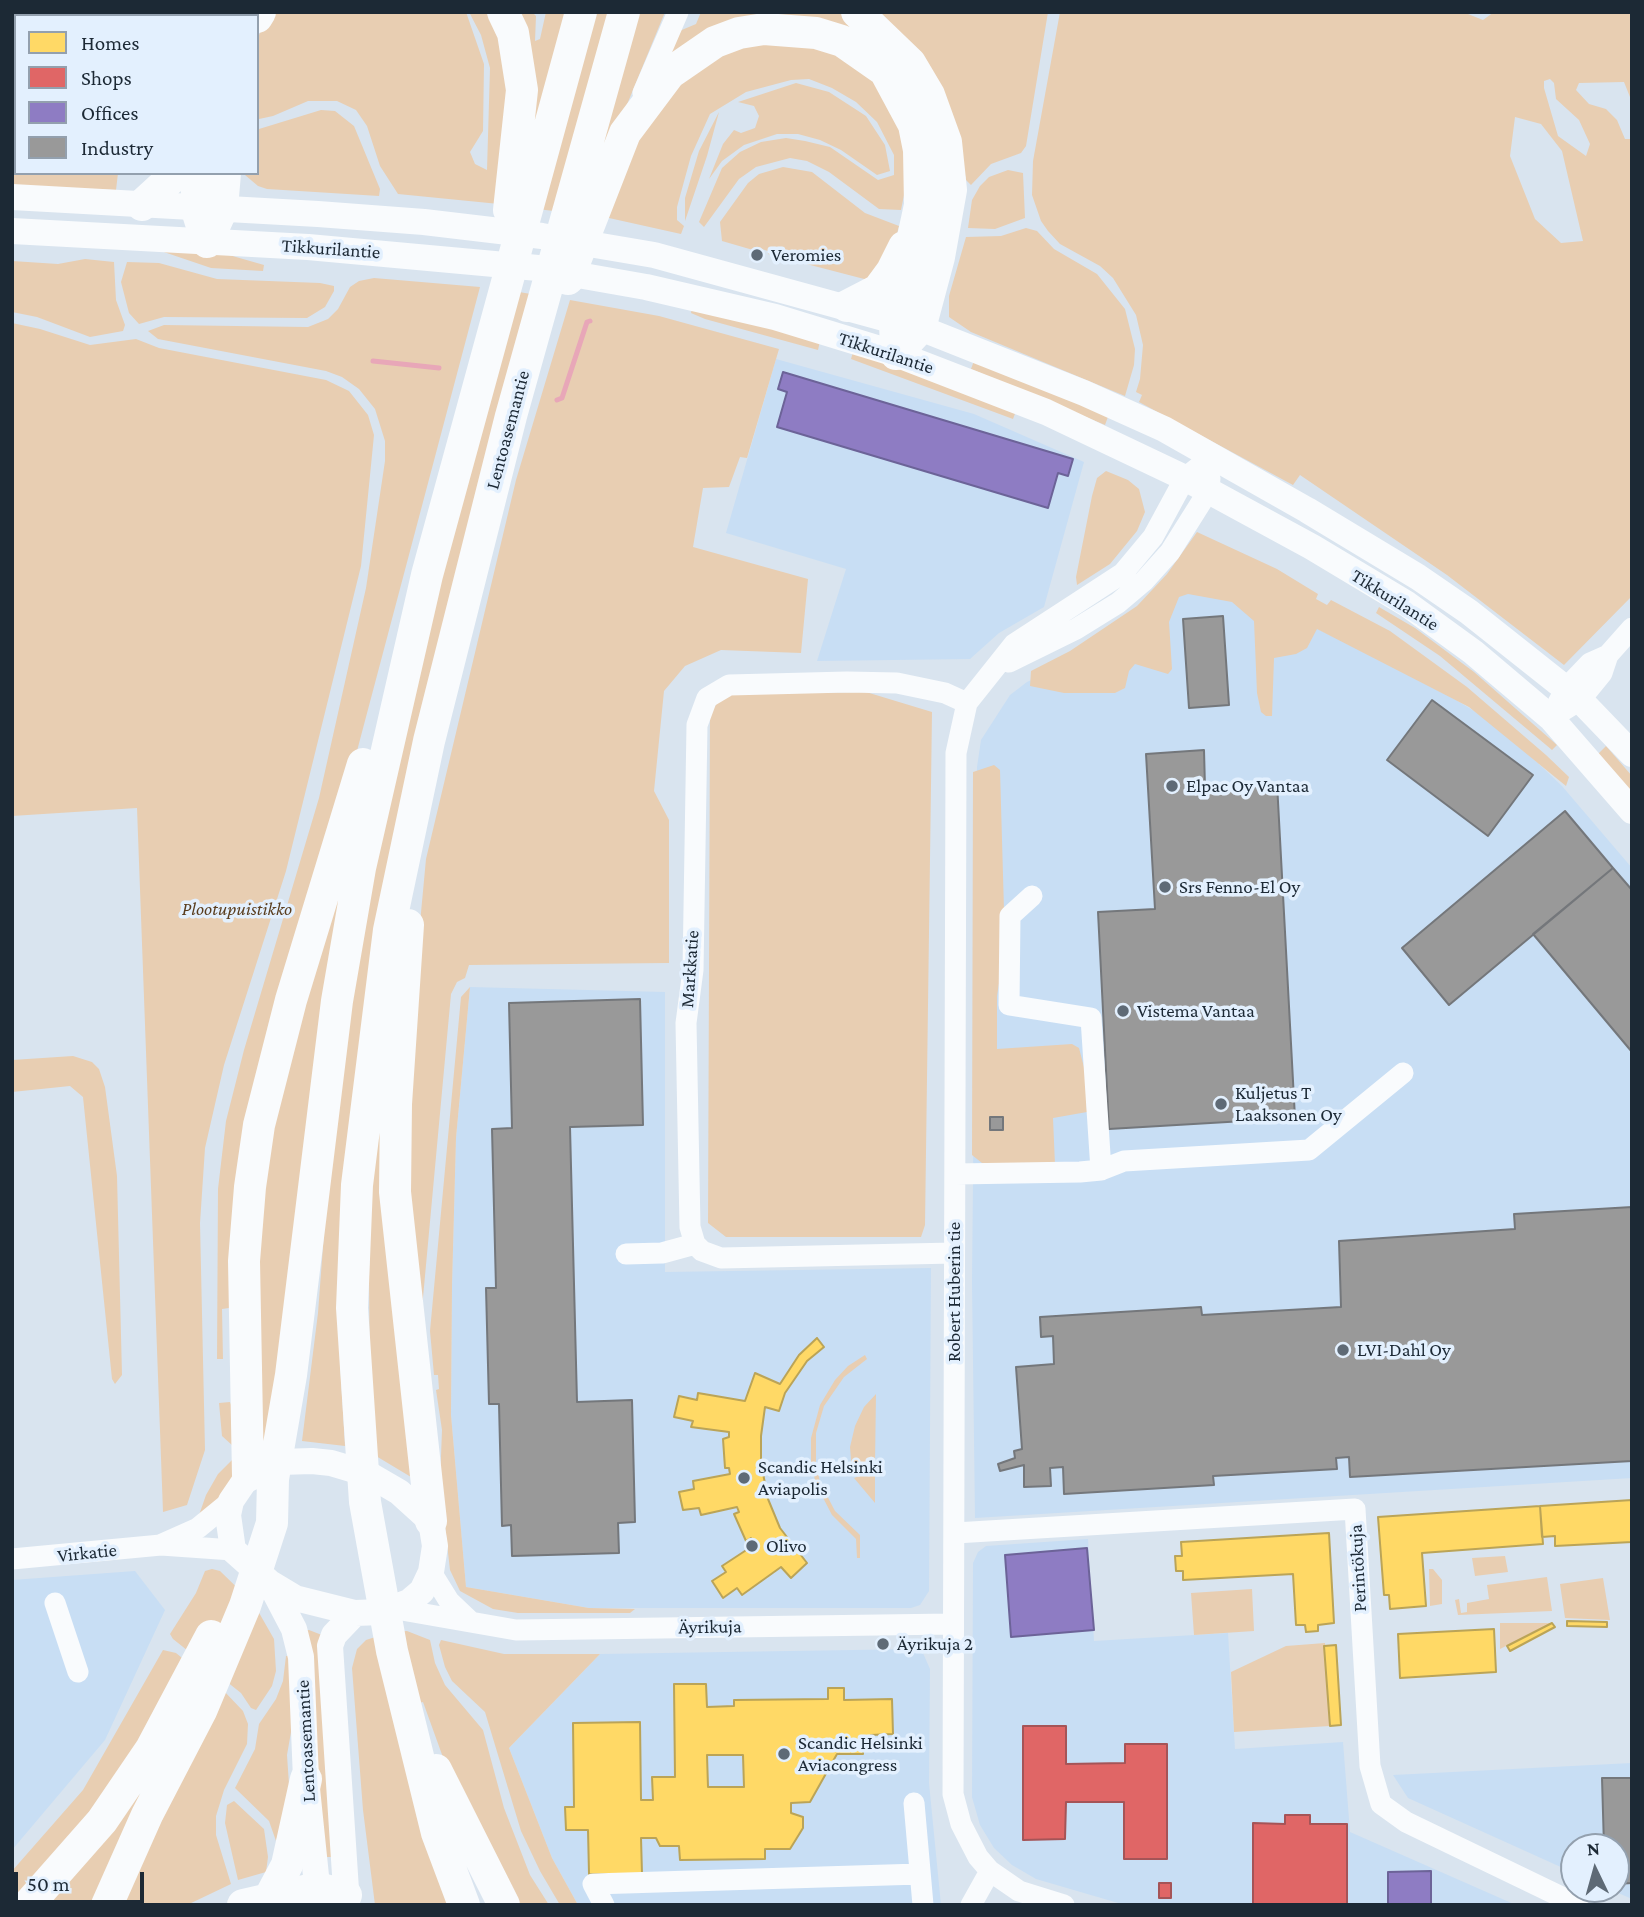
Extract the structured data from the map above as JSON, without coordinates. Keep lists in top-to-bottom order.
{
  "streets": {
    "highway": ["Lentoasemantie"],
    "main road": ["Tikkurilantie"],
    "street": [
      "Markkatie",
      "Robert Huberin tie",
      "Virkatie",
      "Perintökuja",
      "Äyrikuja"
    ]
  },
  "crossings": [
    ["Tikkurilantie", "Robert Huberin tie"],
    ["Lentoasemantie", "Virkatie"],
    ["Lentoasemantie", "Äyrikuja"],
    ["Markkatie", "Robert Huberin tie"],
    ["Robert Huberin tie", "Perintökuja"],
    ["Robert Huberin tie", "Äyrikuja"],
    ["Virkatie", "Äyrikuja"]
  ],
  "parks": ["Plootupuistikko"],
  "places": [
    "Veromies",
    "Elpac Oy Vantaa",
    "Srs Fenno-El Oy",
    "Vistema Vantaa",
    "Kuljetus T Laaksonen Oy",
    "LVI-Dahl Oy",
    "Scandic Helsinki Aviapolis",
    "Olivo",
    "Äyrikuja 2",
    "Scandic Helsinki Aviacongress"
  ],
  "legend": [
    "Homes",
    "Shops",
    "Offices",
    "Industry"
  ],
  "scale_bar": "50 m",
  "north": "top"
}
